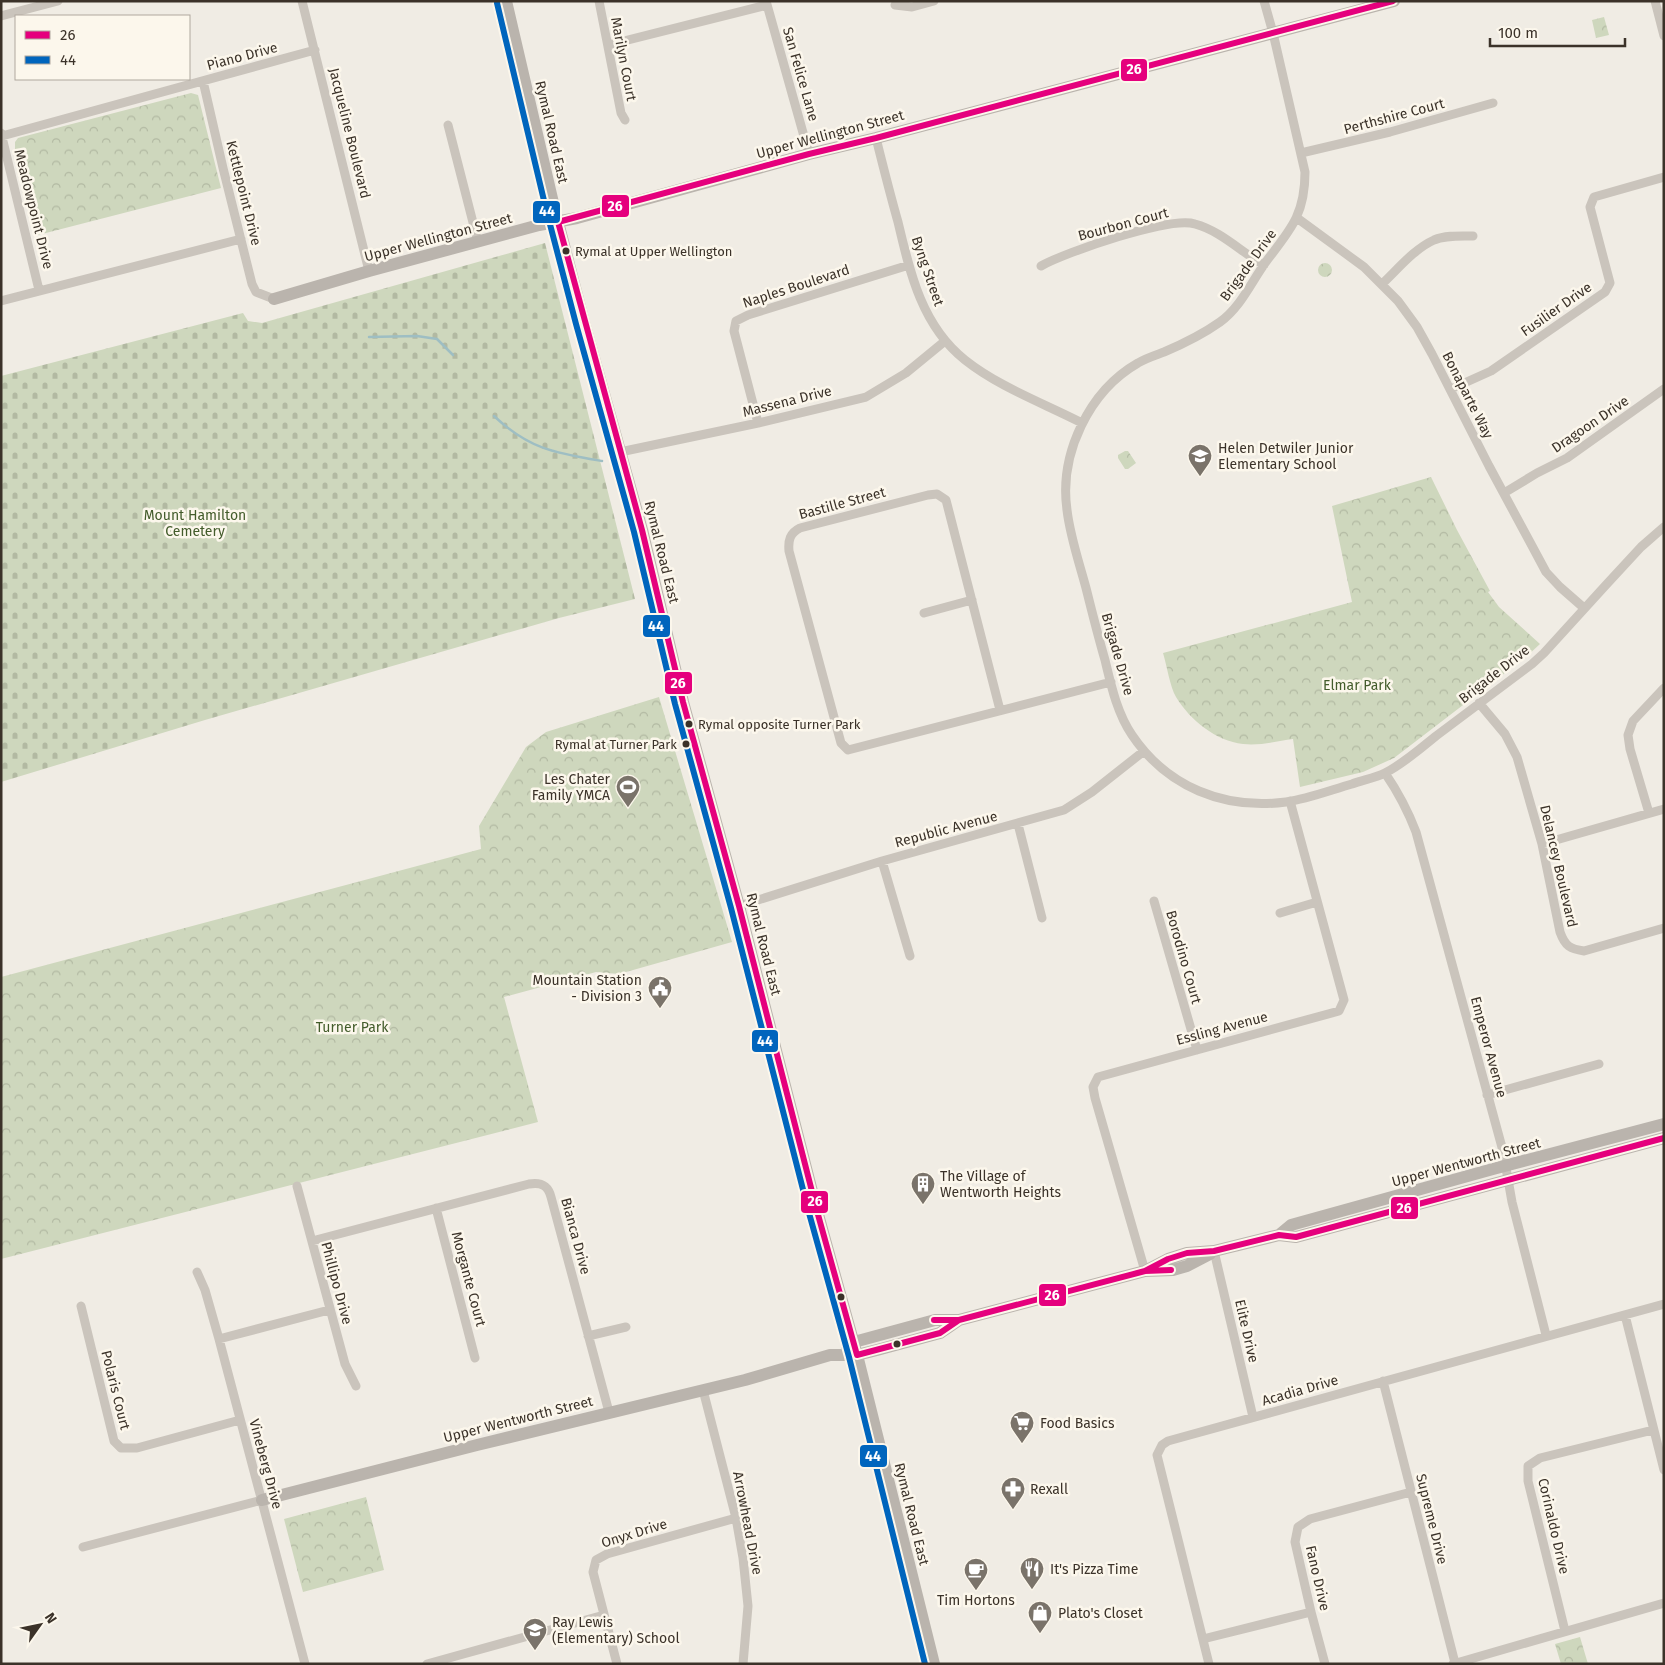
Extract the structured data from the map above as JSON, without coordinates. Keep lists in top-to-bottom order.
{
  "streets": {
    "main road": ["Rymal Road East", "Upper Wellington Street", "Upper Wentworth Street"],
    "street": [
      "Piano Drive",
      "Marilyn Court",
      "San Felice Lane",
      "Perthshire Court",
      "Jacqueline Boulevard",
      "Kettlepoint Drive",
      "Meadowpoint Drive",
      "Bourbon Court",
      "Brigade Drive",
      "Byng Street",
      "Naples Boulevard",
      "Fusilier Drive",
      "Bonaparte Way",
      "Massena Drive",
      "Dragoon Drive",
      "Bastille Street",
      "Republic Avenue",
      "Delancey Boulevard",
      "Borodino Court",
      "Essling Avenue",
      "Emperor Avenue",
      "Bianca Drive",
      "Morgante Court",
      "Phillipo Drive",
      "Elite Drive",
      "Polaris Court",
      "Acadia Drive",
      "Vineberg Drive",
      "Supreme Drive",
      "Arrowhead Drive",
      "Corinaldo Drive",
      "Onyx Drive",
      "Fano Drive"
    ]
  },
  "crossings": [
    ["Piano Drive", "Jacqueline Boulevard"],
    ["Piano Drive", "Kettlepoint Drive"],
    ["Piano Drive", "Meadowpoint Drive"],
    ["San Felice Lane", "Upper Wellington Street"],
    ["Perthshire Court", "Brigade Drive"],
    ["Rymal Road East", "Upper Wellington Street"],
    ["Rymal Road East", "Massena Drive"],
    ["Rymal Road East", "Republic Avenue"],
    ["Rymal Road East", "Upper Wentworth Street"],
    ["Jacqueline Boulevard", "Upper Wellington Street"],
    ["Upper Wellington Street", "Kettlepoint Drive"],
    ["Upper Wellington Street", "Brigade Drive"],
    ["Upper Wellington Street", "Byng Street"],
    ["Bourbon Court", "Brigade Drive"],
    ["Brigade Drive", "Byng Street"],
    ["Brigade Drive", "Bonaparte Way"],
    ["Brigade Drive", "Bastille Street"],
    ["Brigade Drive", "Republic Avenue"],
    ["Brigade Drive", "Delancey Boulevard"],
    ["Brigade Drive", "Essling Avenue"],
    ["Brigade Drive", "Emperor Avenue"],
    ["Byng Street", "Naples Boulevard"],
    ["Byng Street", "Massena Drive"],
    ["Naples Boulevard", "Massena Drive"],
    ["Fusilier Drive", "Bonaparte Way"],
    ["Bonaparte Way", "Dragoon Drive"],
    ["Borodino Court", "Essling Avenue"],
    ["Essling Avenue", "Upper Wentworth Street"],
    ["Emperor Avenue", "Upper Wentworth Street"],
    ["Emperor Avenue", "Acadia Drive"],
    ["Upper Wentworth Street", "Bianca Drive"],
    ["Upper Wentworth Street", "Elite Drive"],
    ["Upper Wentworth Street", "Vineberg Drive"],
    ["Upper Wentworth Street", "Arrowhead Drive"],
    ["Bianca Drive", "Morgante Court"],
    ["Bianca Drive", "Phillipo Drive"],
    ["Elite Drive", "Acadia Drive"],
    ["Polaris Court", "Vineberg Drive"],
    ["Acadia Drive", "Supreme Drive"],
    ["Supreme Drive", "Fano Drive"],
    ["Arrowhead Drive", "Onyx Drive"]
  ],
  "parks": ["Mount Hamilton Cemetery", "Elmar Park", "Turner Park"],
  "places": {
    "other": ["Rymal at Upper Wellington", "Rymal opposite Turner Park", "Rymal at Turner Park"],
    "school or university": ["Helen Detwiler Junior Elementary School", "Ray Lewis (Elementary) School"],
    "sports": ["Les Chater Family YMCA"],
    "public building": ["Mountain Station - Division 3"],
    "building": ["The Village of Wentworth Heights"],
    "supermarket": ["Food Basics"],
    "pharmacy": ["Rexall"],
    "restaurant": ["It's Pizza Time"],
    "cafe": ["Tim Hortons"],
    "shop": ["Plato's Closet"]
  },
  "lines": ["transit line 26", "transit line 44"],
  "legend": ["26", "44"],
  "scale_bar": "100 m",
  "north": "top right"
}
